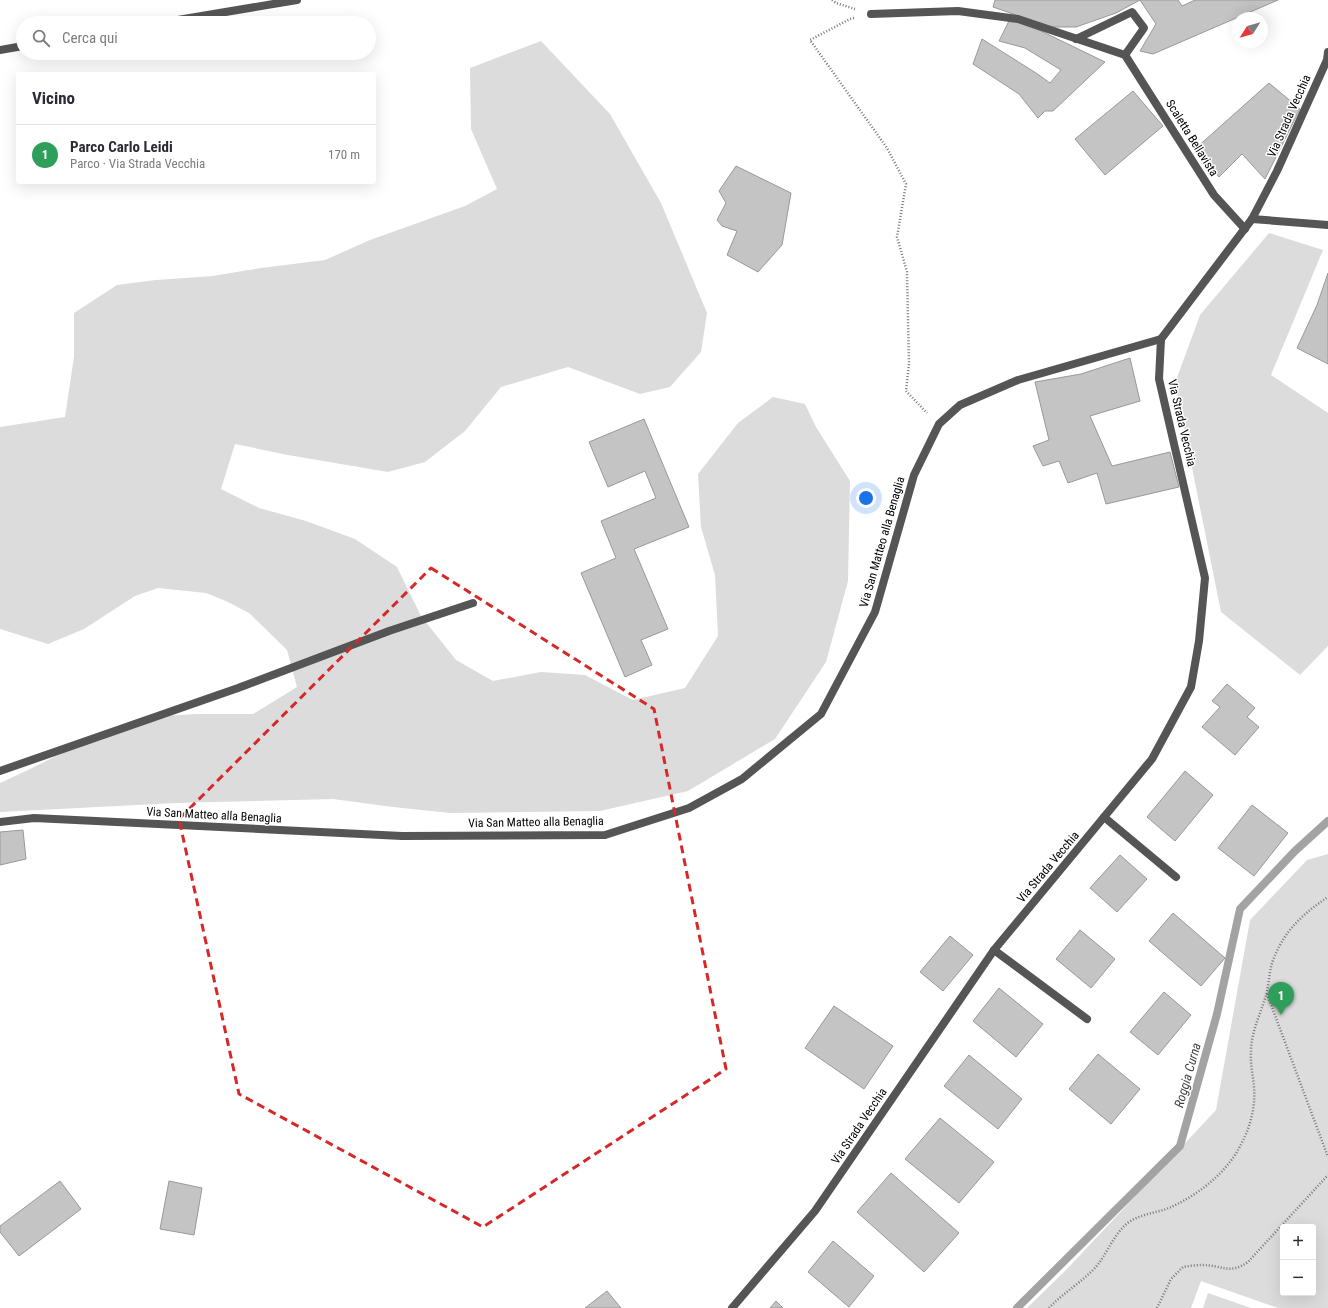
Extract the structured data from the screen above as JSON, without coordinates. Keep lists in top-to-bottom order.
{
  "streets": {
    "street": ["Via Strada Vecchia", "Scaletta Bellavista", "Via San Matteo alla Benaglia"]
  },
  "crossings": [
    ["Via Strada Vecchia", "Scaletta Bellavista"],
    ["Via Strada Vecchia", "Via San Matteo alla Benaglia"]
  ],
  "water": ["Roggia Curna"],
  "north": "bottom left",
  "page": {
    "search": "Cerca qui",
    "heading": "Vicino",
    "list": [
      {
        "mark": "1",
        "name": "Parco Carlo Leidi",
        "note": "Parco · Via Strada Vecchia",
        "value": "170 m"
      }
    ],
    "pins": "1",
    "map_buttons": ["+", "−"]
  }
}
